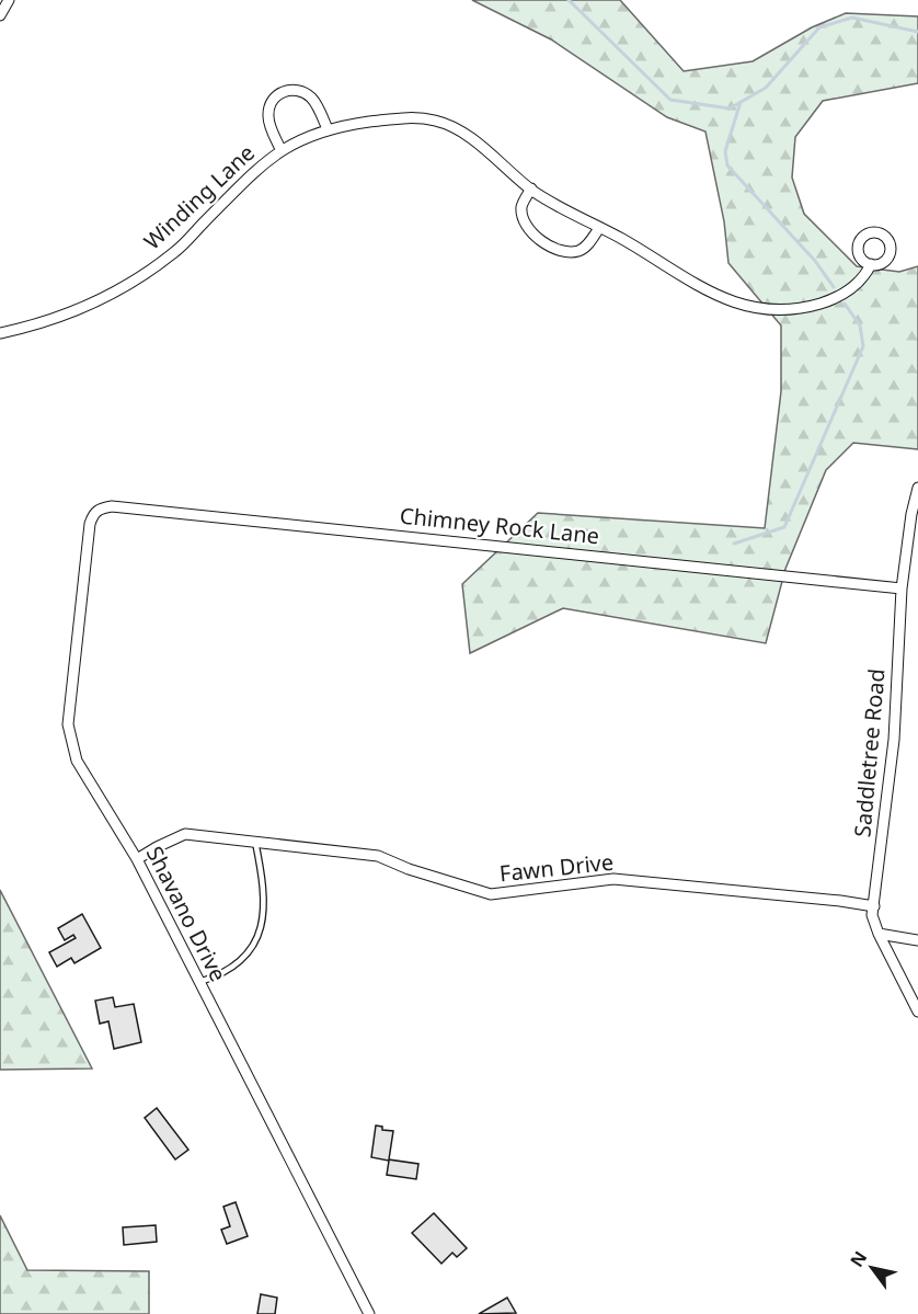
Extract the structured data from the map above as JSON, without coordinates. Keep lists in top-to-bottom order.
{
  "streets": {
    "street": [
      "Winding Lane",
      "Chimney Rock Lane",
      "Saddletree Road",
      "Fawn Drive",
      "Shavano Drive"
    ]
  },
  "crossings": [
    ["Chimney Rock Lane", "Saddletree Road"],
    ["Chimney Rock Lane", "Shavano Drive"],
    ["Saddletree Road", "Fawn Drive"],
    ["Fawn Drive", "Shavano Drive"]
  ],
  "north": "top left"
}
